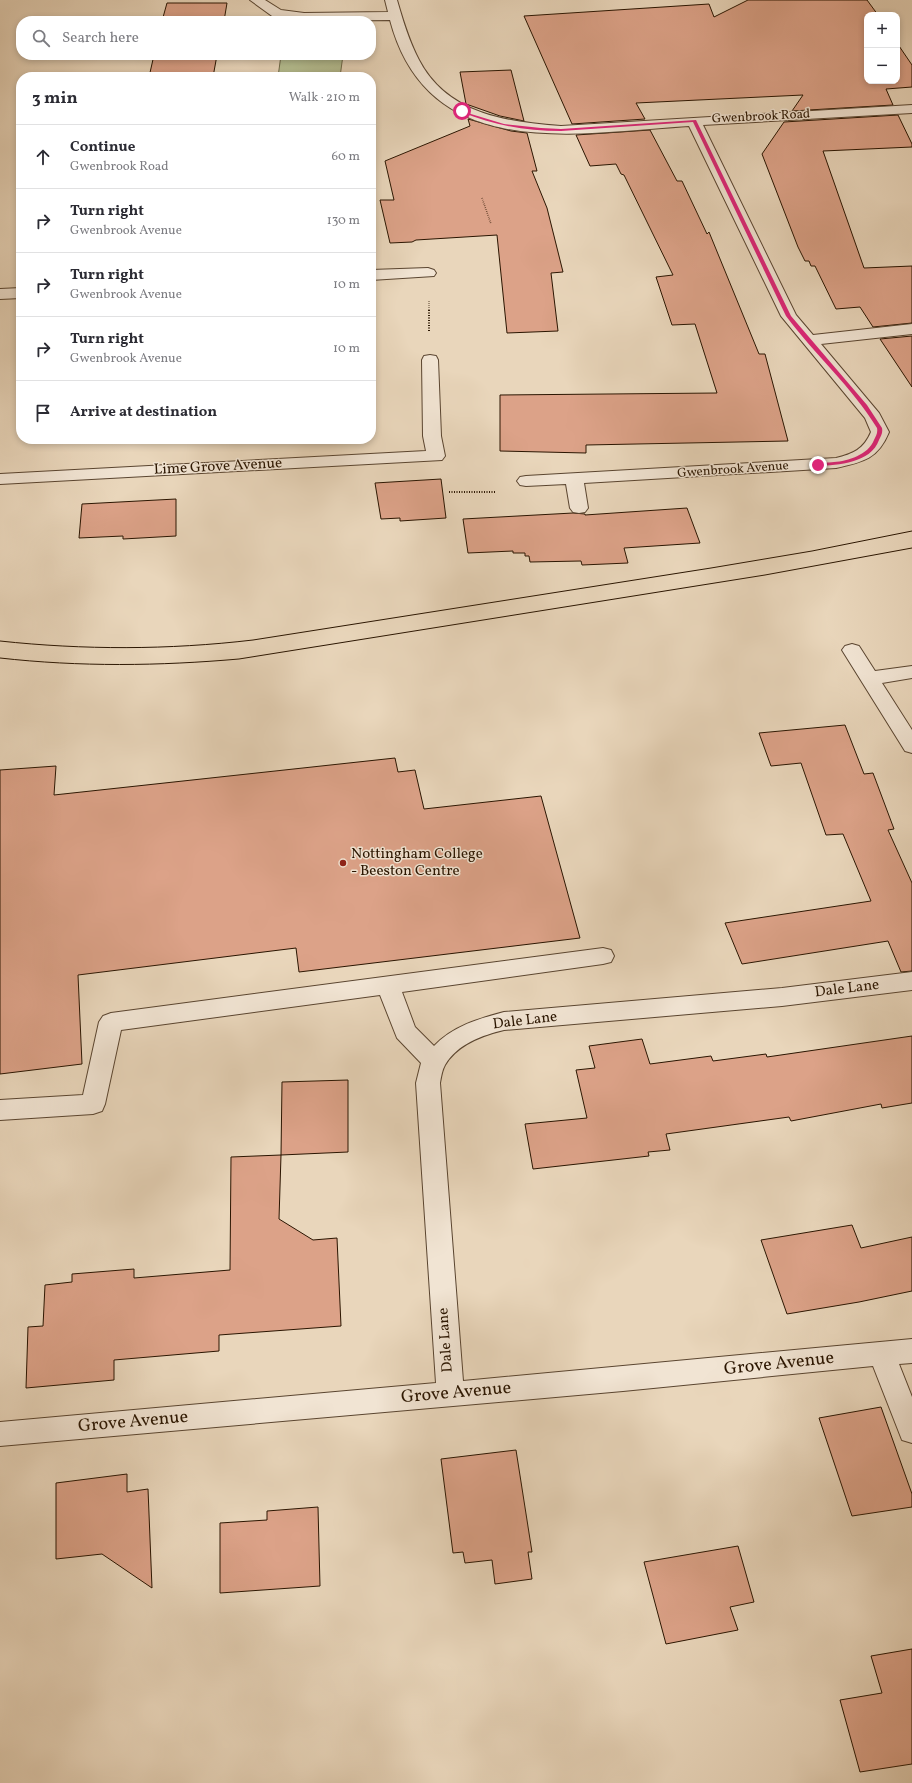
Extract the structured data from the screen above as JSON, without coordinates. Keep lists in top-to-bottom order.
{
  "streets": {
    "street": [
      "Gwenbrook Road",
      "Lime Grove Avenue",
      "Gwenbrook Avenue",
      "Dale Lane",
      "Grove Avenue"
    ]
  },
  "crossings": [
    ["Gwenbrook Road", "Gwenbrook Avenue"],
    ["Dale Lane", "Grove Avenue"]
  ],
  "places": ["Nottingham College - Beeston Centre"],
  "page": {
    "map_buttons": ["+", "−"],
    "search": "Search here",
    "heading": ["3 min", "Walk · 210 m"],
    "list": [
      ["Continue", "Gwenbrook Road", "60 m"],
      ["Turn right", "Gwenbrook Avenue", "130 m"],
      ["Turn right", "Gwenbrook Avenue", "10 m"],
      ["Turn right", "Gwenbrook Avenue", "10 m"],
      "Arrive at destination"
    ]
  }
}
